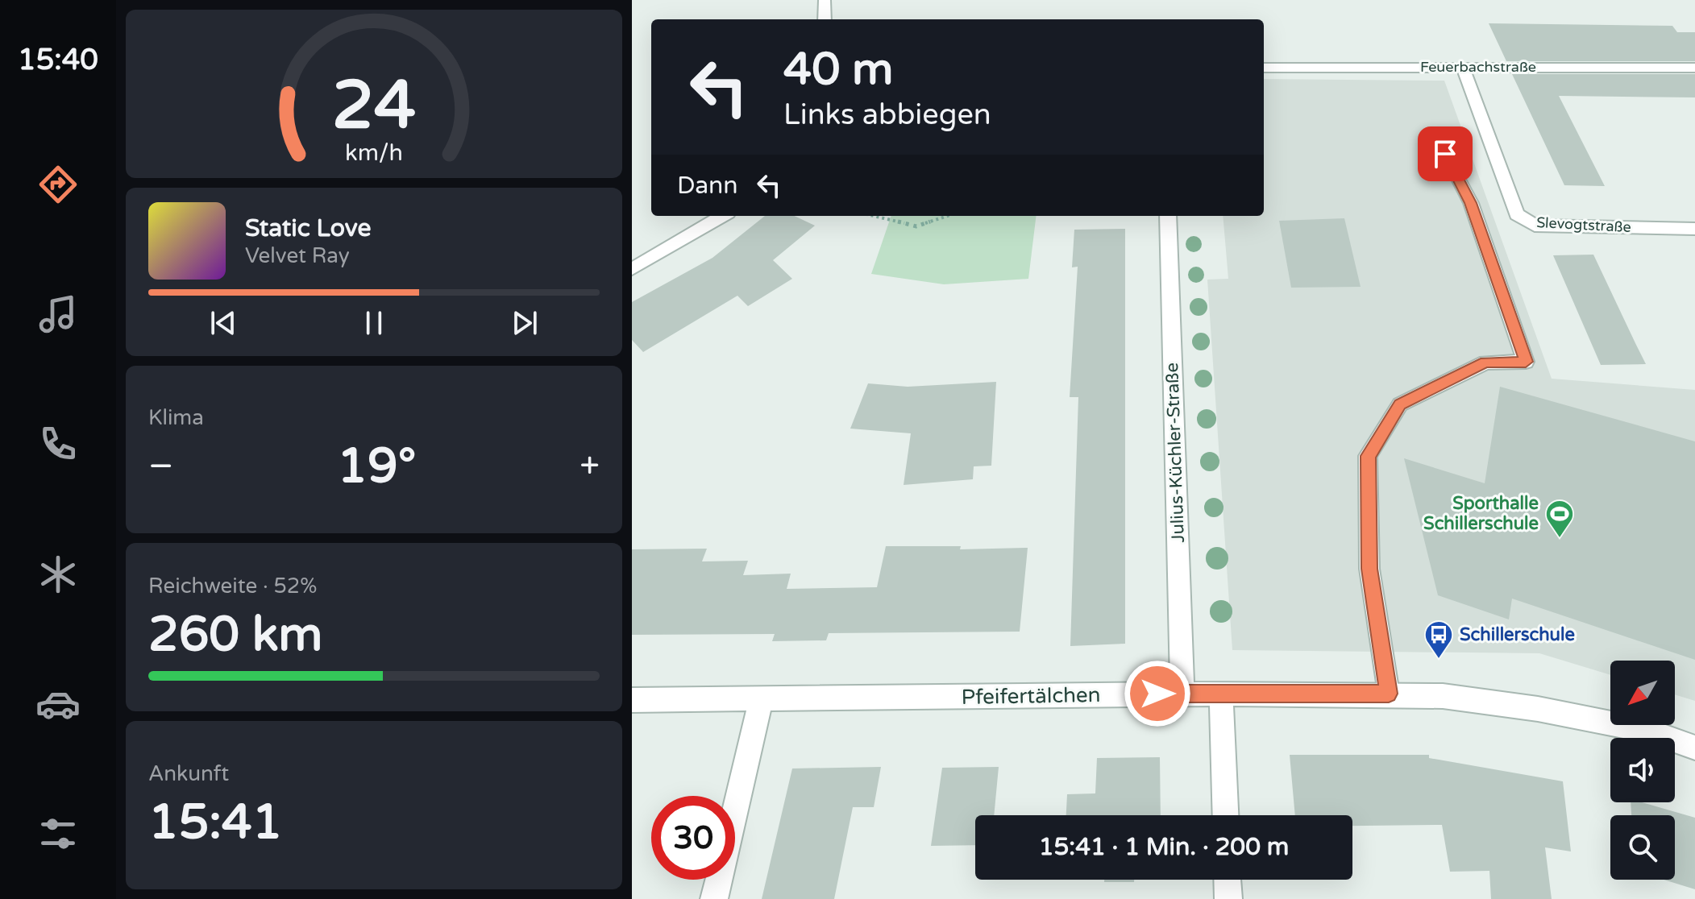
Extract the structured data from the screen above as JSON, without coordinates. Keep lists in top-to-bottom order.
{
  "streets": {
    "street": [
      "Feuerbachstraße",
      "Slevogtstraße",
      "Julius-Küchler-Straße",
      "Pfeifertälchen"
    ]
  },
  "crossings": [
    ["Feuerbachstraße", "Slevogtstraße"],
    ["Julius-Küchler-Straße", "Pfeifertälchen"]
  ],
  "places": {
    "sports": ["Sporthalle Schillerschule"],
    "bus stop": ["Schillerschule"]
  },
  "north": "bottom left",
  "page": {
    "tabs": "15:40",
    "turn": ["40 m", "Links abbiegen"],
    "then": "Dann",
    "song": ["Static Love", "Velvet Ray"],
    "tile": [
      "Klima",
      ["Reichweite · 52%", "260 km"],
      ["Ankunft", "15:41"]
    ],
    "heat": ["−", "19°", "+"],
    "limit": "30",
    "trip": "15:41 · 1 Min. · 200 m",
    "gauge": ["24", "km/h"]
  }
}
